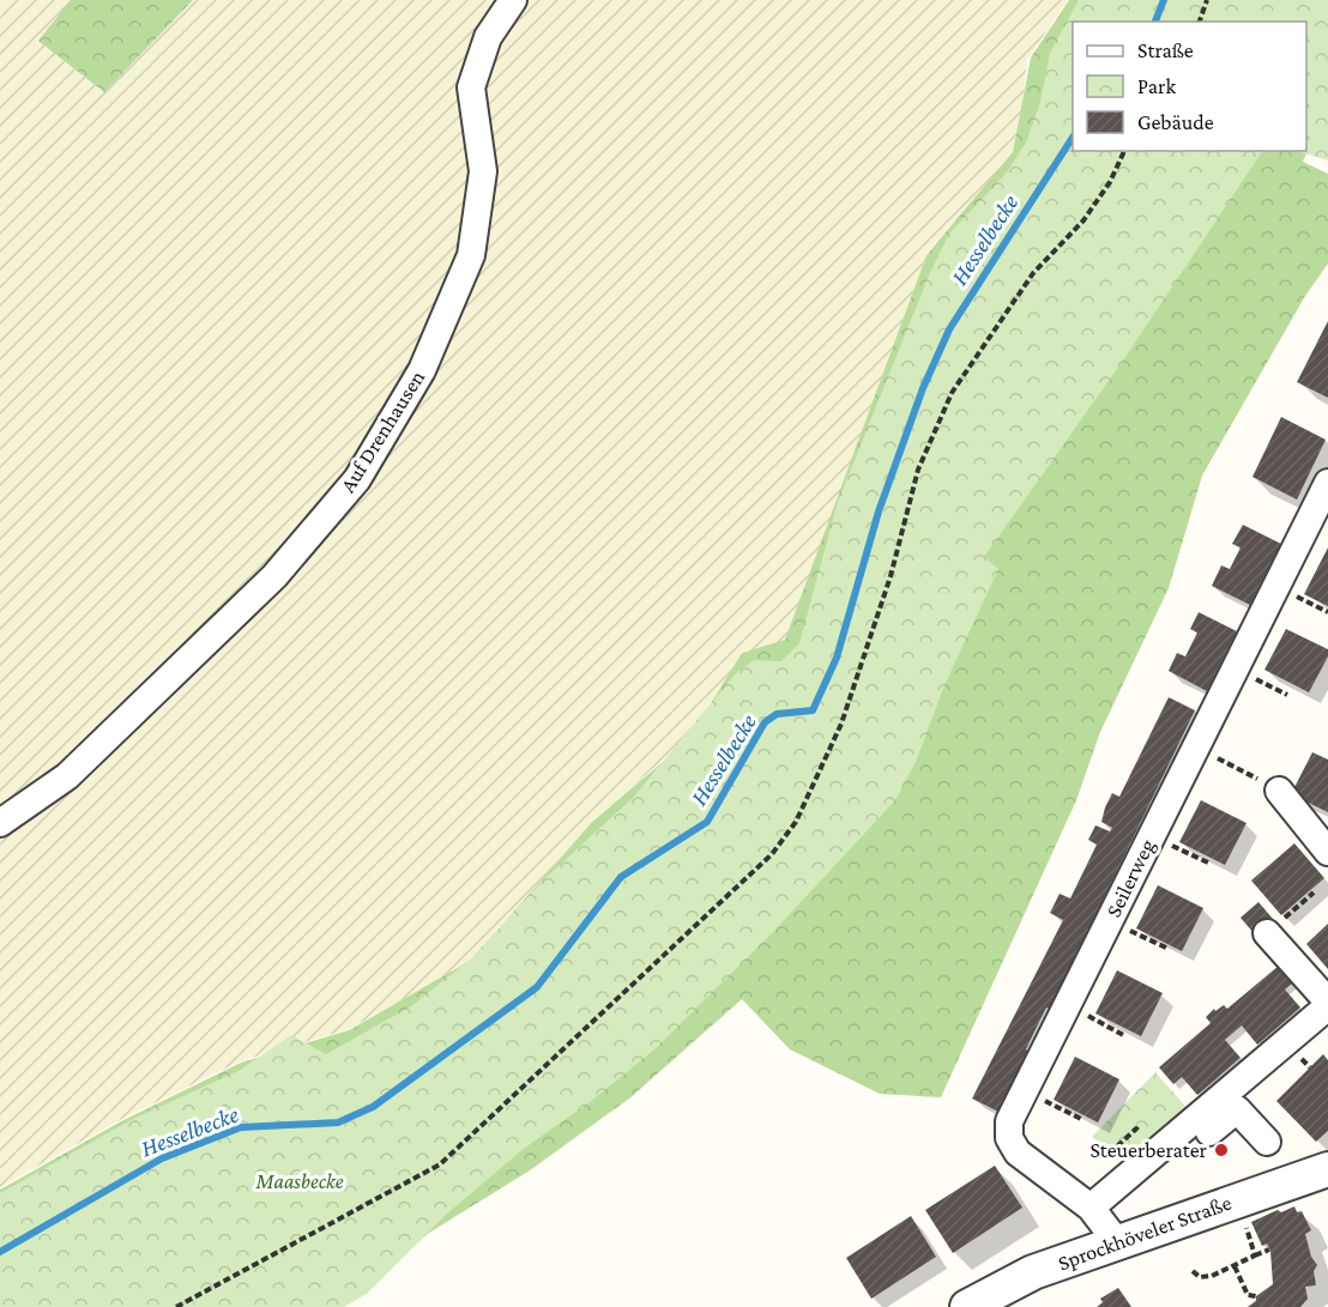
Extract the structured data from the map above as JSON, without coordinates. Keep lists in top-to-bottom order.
{
  "streets": {
    "street": ["Auf Drenhausen", "Seilerweg", "Sprockhöveler Straße"]
  },
  "crossings": [
    ["Seilerweg", "Sprockhöveler Straße"]
  ],
  "water": ["Hesselbecke"],
  "parks": ["Maasbecke"],
  "places": ["Steuerberater"],
  "legend": ["Straße", "Park", "Gebäude"]
}
